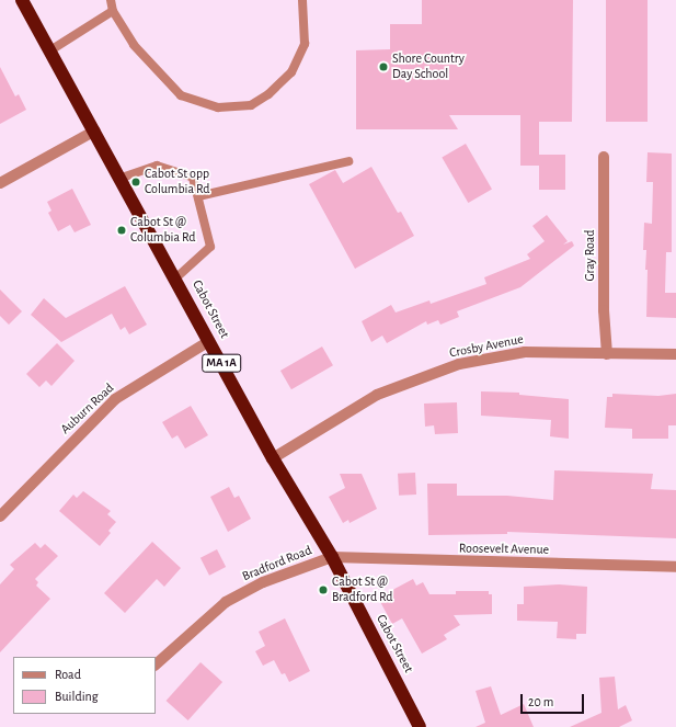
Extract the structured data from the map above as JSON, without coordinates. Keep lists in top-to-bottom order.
{
  "streets": {
    "highway": ["Cabot Street", "MA 1A"],
    "street": [
      "Gray Road",
      "Crosby Avenue",
      "Auburn Road",
      "Roosevelt Avenue",
      "Bradford Road"
    ]
  },
  "crossings": [
    ["Gray Road", "Crosby Avenue"],
    ["Cabot Street", "Crosby Avenue"],
    ["Cabot Street", "Auburn Road"],
    ["Cabot Street", "Roosevelt Avenue"],
    ["Cabot Street", "Bradford Road"],
    ["Roosevelt Avenue", "Bradford Road"]
  ],
  "places": [
    "Shore Country Day School",
    "Cabot St opp Columbia Rd",
    "Cabot St @ Columbia Rd",
    "Cabot St @ Bradford Rd"
  ],
  "legend": ["Road", "Building"],
  "scale_bar": "20 m"
}
